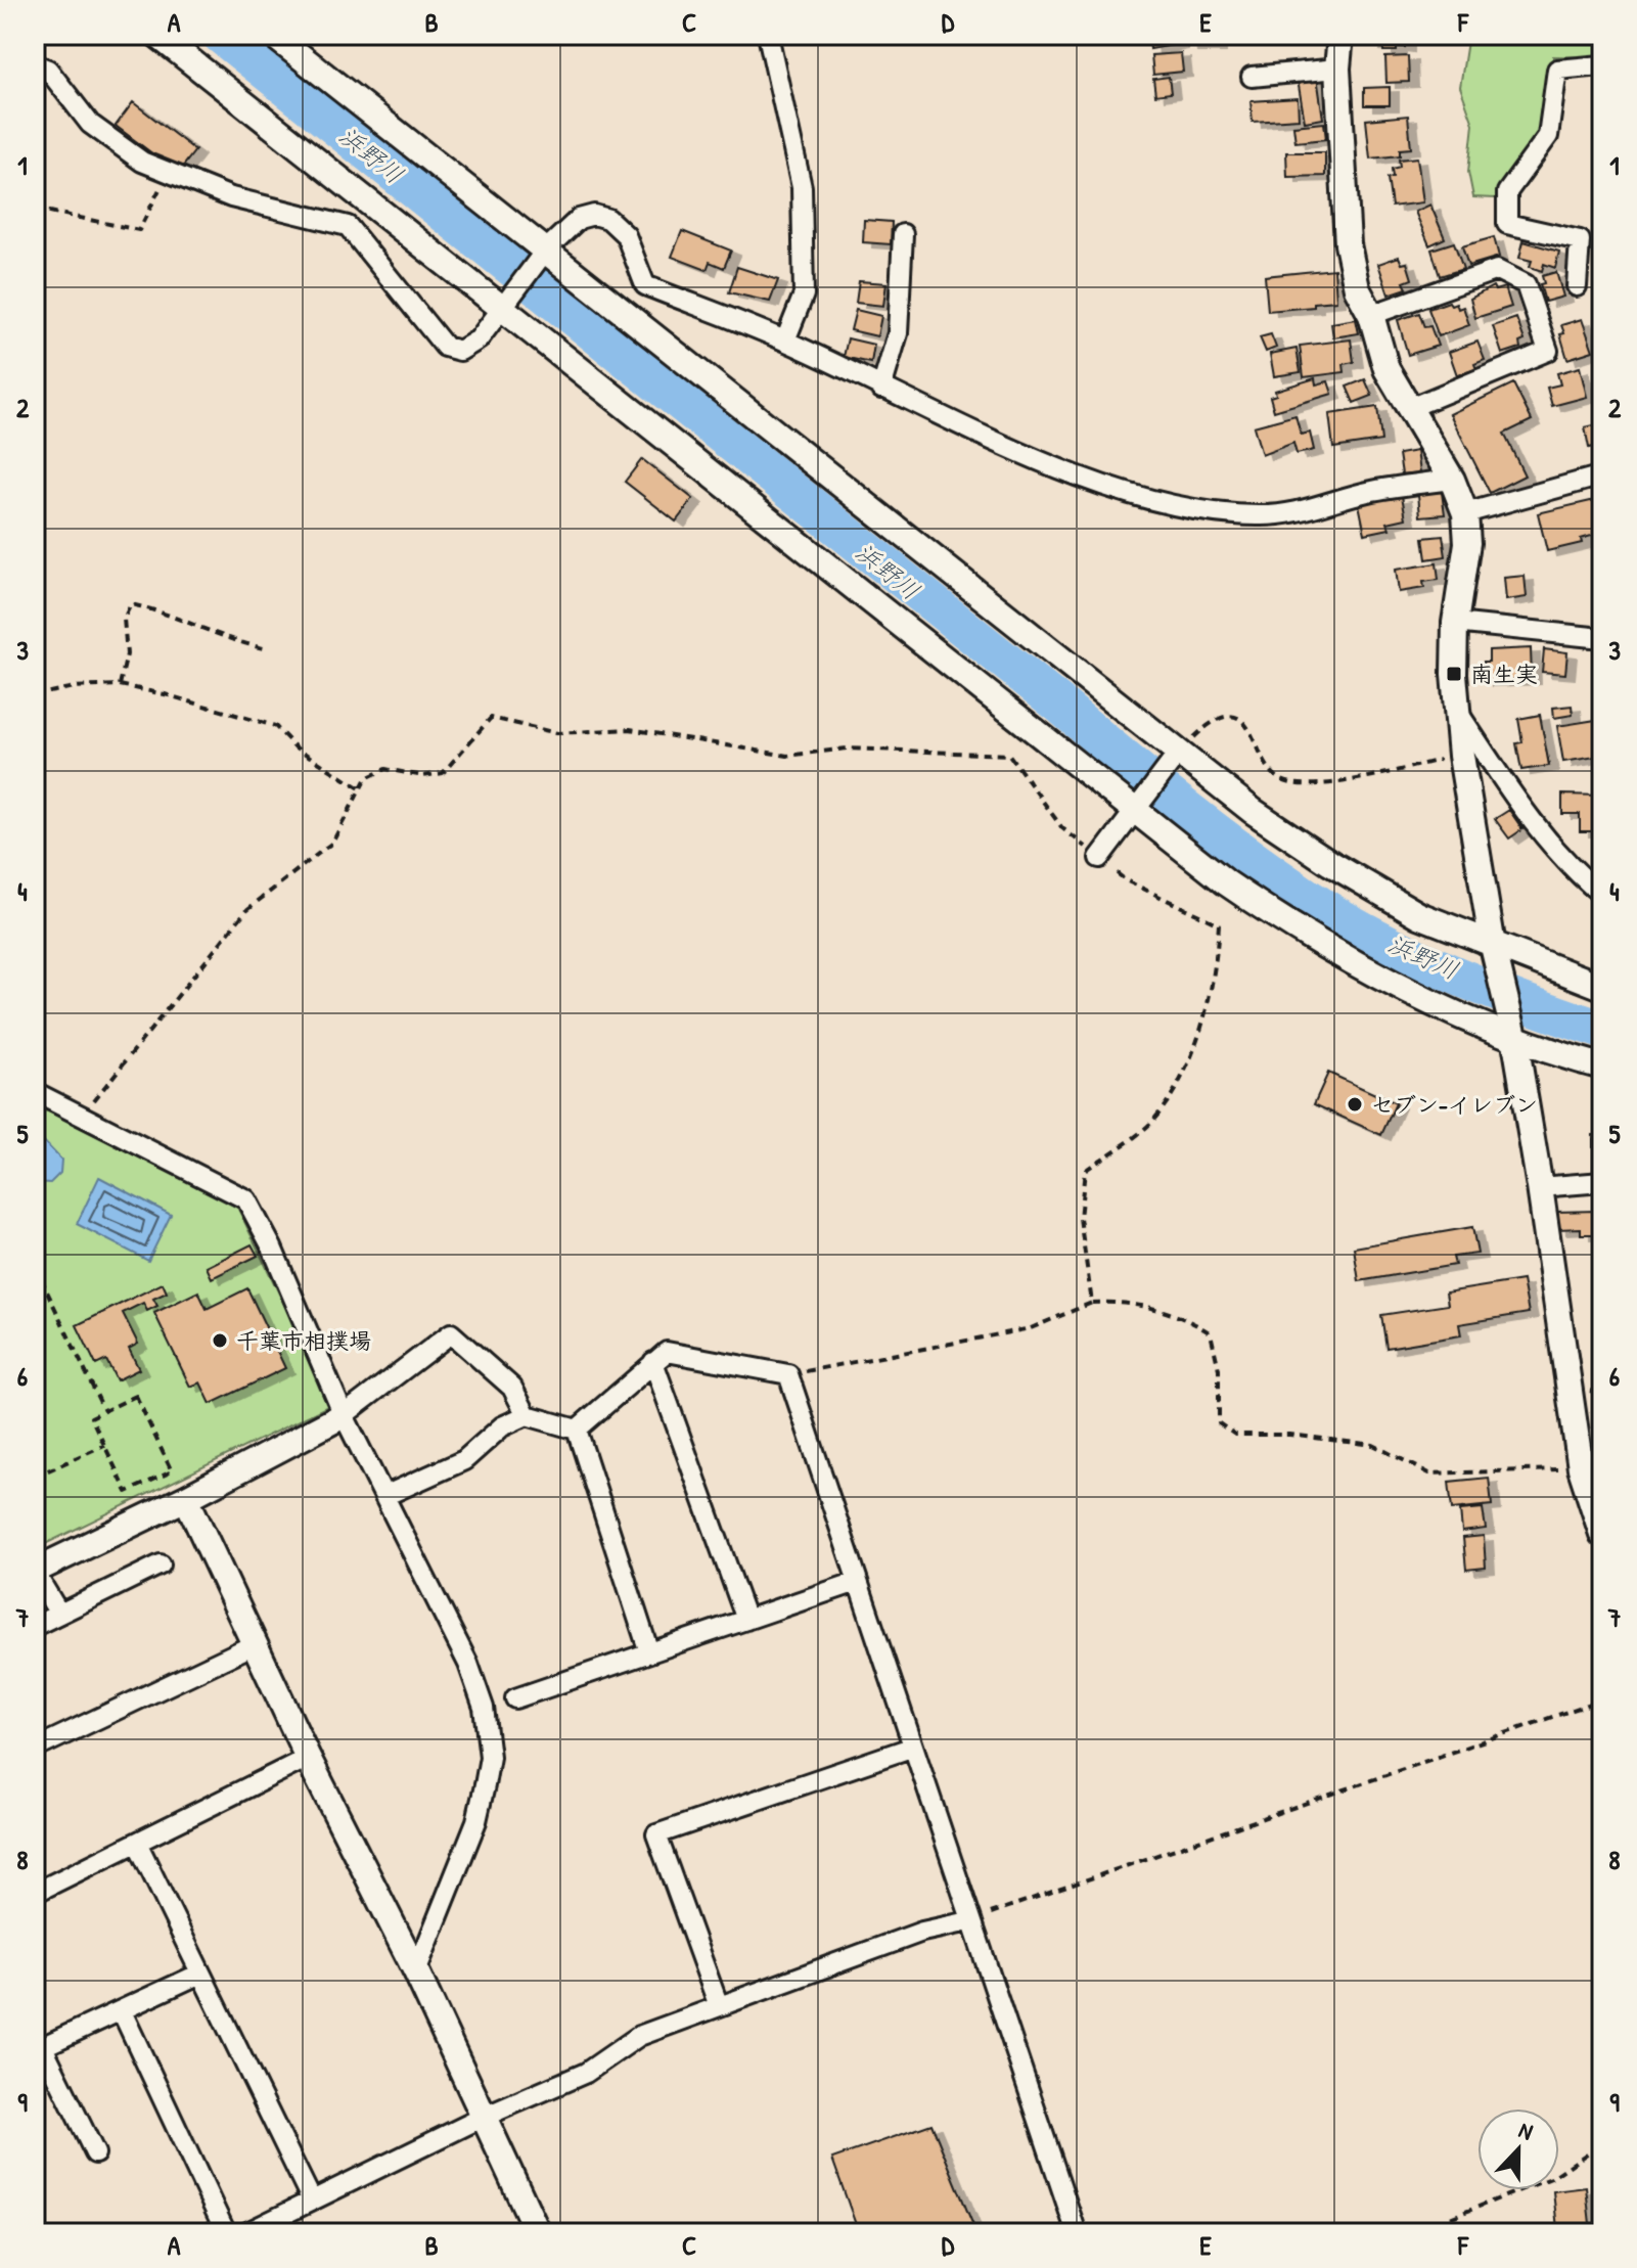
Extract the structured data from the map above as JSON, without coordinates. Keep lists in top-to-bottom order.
{
  "water": ["浜野川"],
  "places": {
    "transit": ["南生実"],
    "other": ["セブン-イレブン", "千葉市相撲場"]
  },
  "north": "top",
  "grid": {
    "columns": [
      "A",
      "B",
      "C",
      "D",
      "E",
      "F"
    ],
    "rows": [
      "1",
      "2",
      "3",
      "4",
      "5",
      "6",
      "7",
      "8",
      "9"
    ]
  }
}
